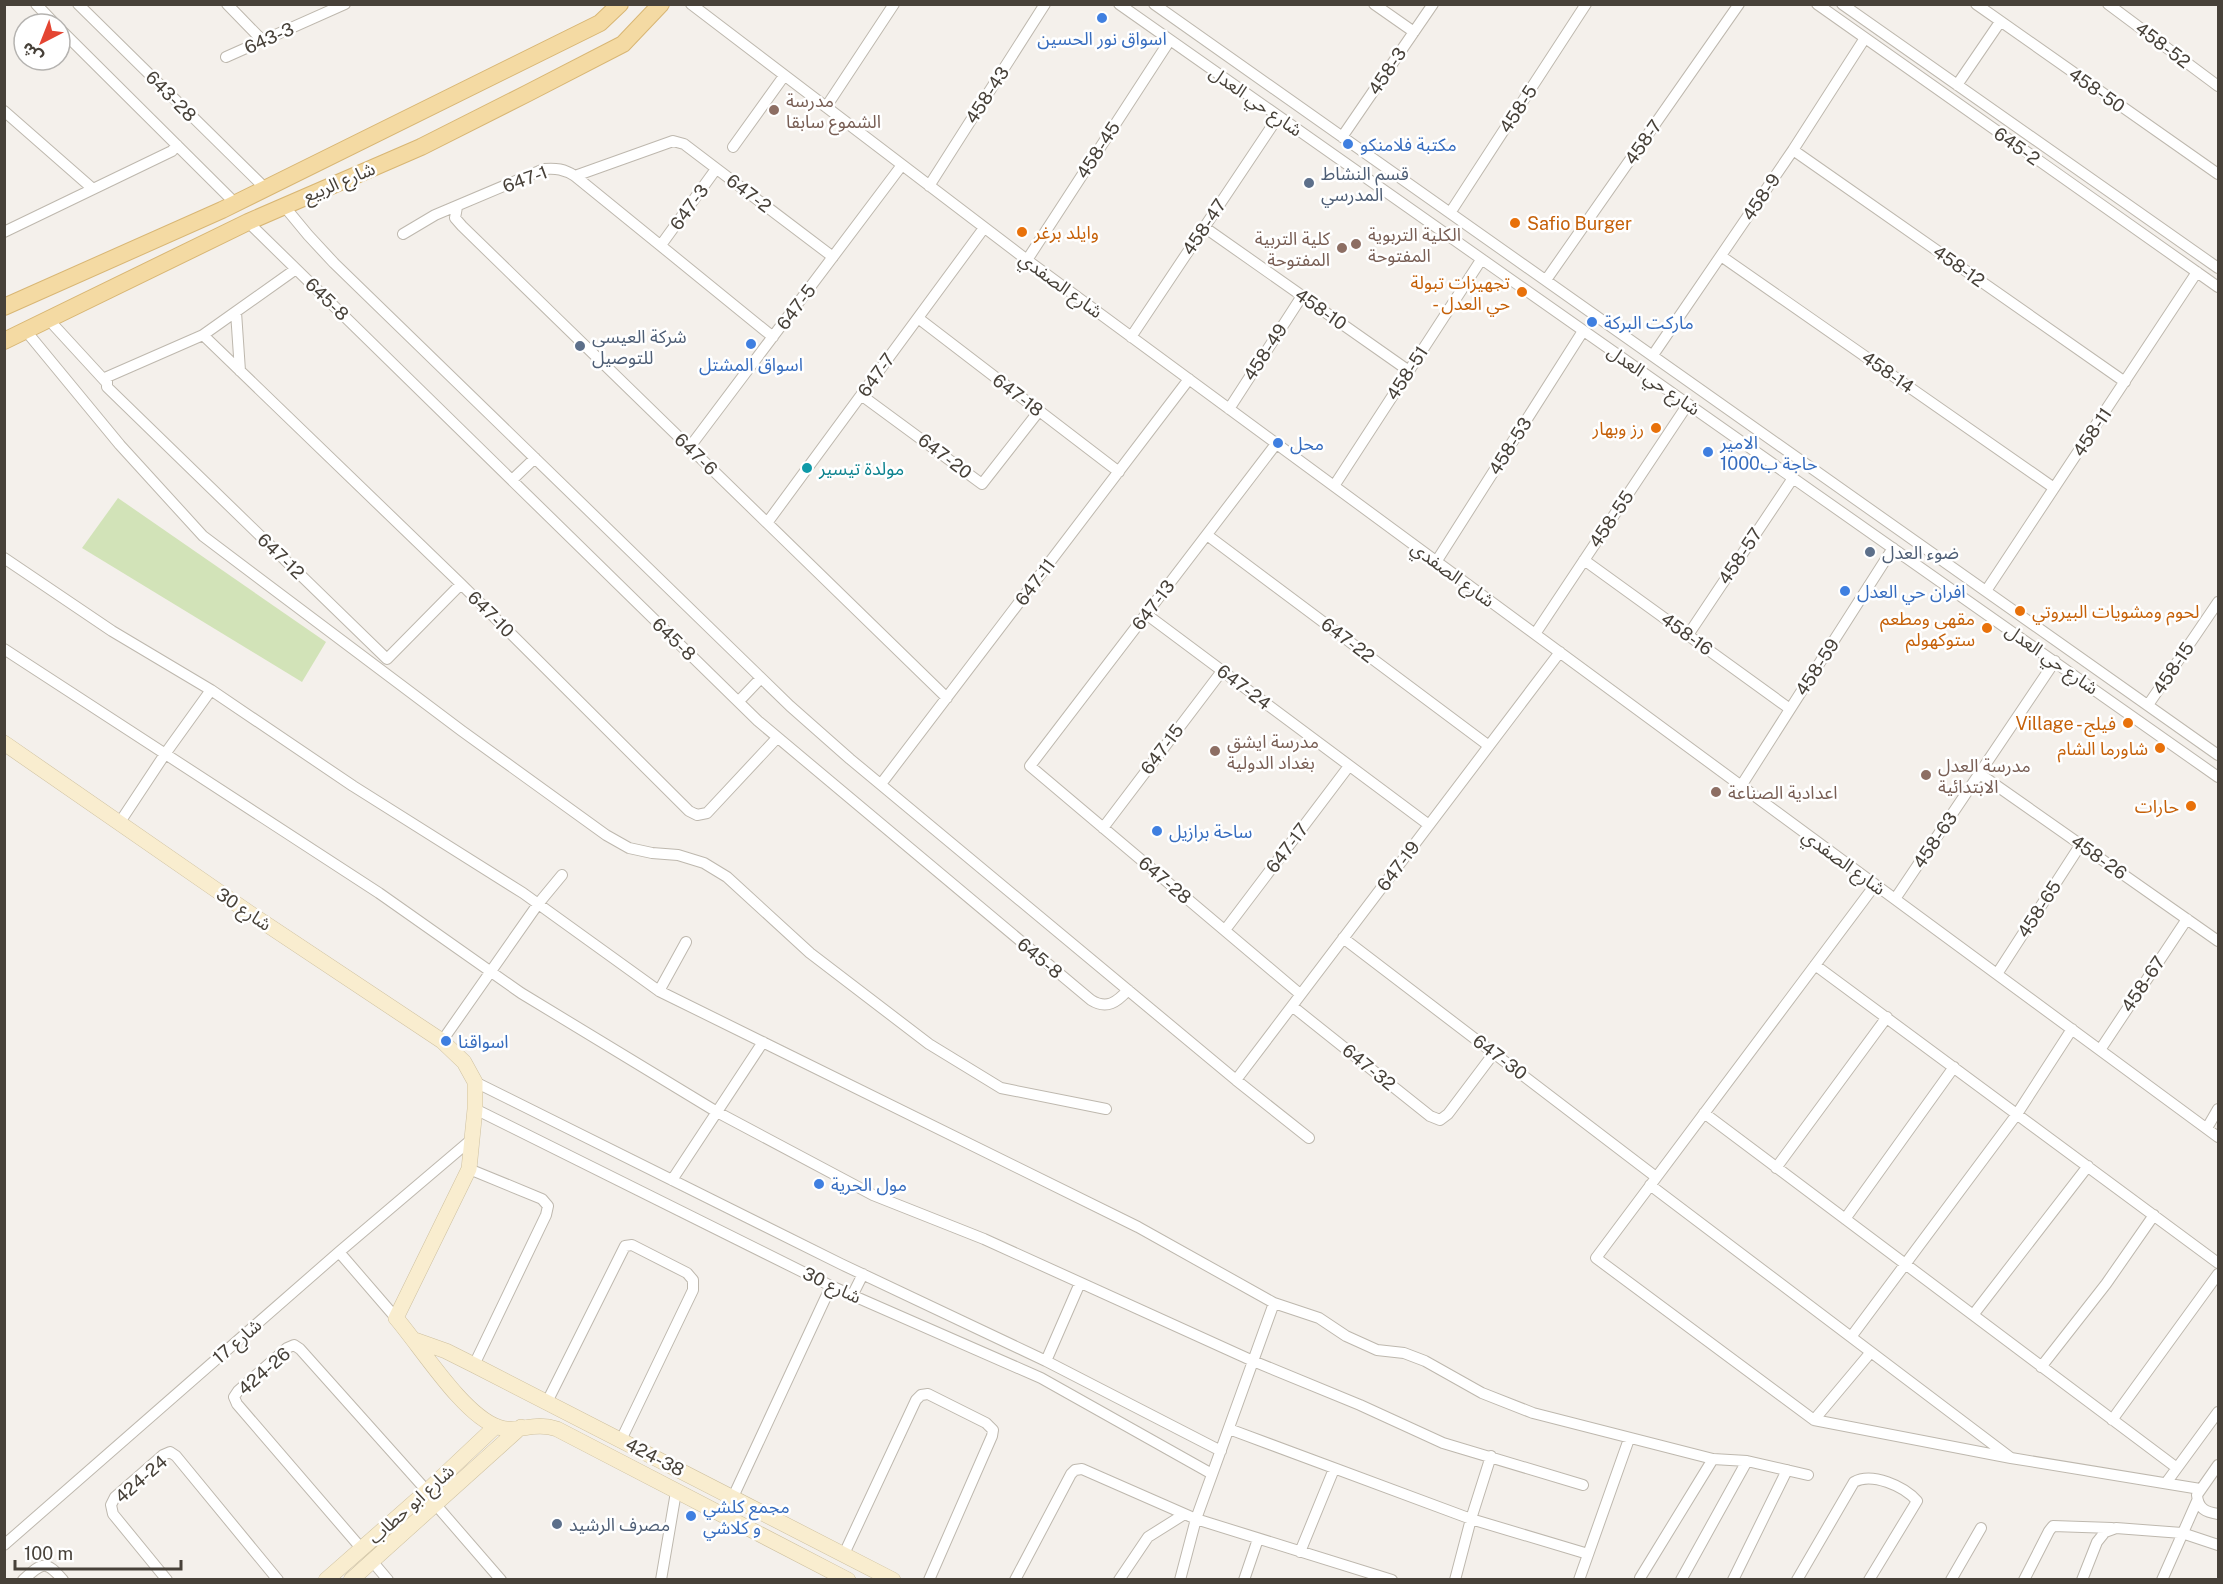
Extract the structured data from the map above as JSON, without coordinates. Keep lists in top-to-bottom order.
{
  "streets": {
    "main road": ["شارع الربيع"],
    "street": [
      "643-3",
      "458-52",
      "458-3",
      "458-50",
      "458-43",
      "643-28",
      "شارع حي العدل",
      "458-5",
      "458-7",
      "645-2",
      "458-45",
      "647-1",
      "647-2",
      "458-9",
      "647-3",
      "458-47",
      "458-12",
      "شارع الصفدي",
      "645-8",
      "647-5",
      "458-10",
      "458-49",
      "458-14",
      "458-51",
      "647-7",
      "647-18",
      "458-11",
      "458-53",
      "647-6",
      "647-20",
      "458-55",
      "647-12",
      "458-57",
      "647-11",
      "647-13",
      "647-10",
      "458-16",
      "647-22",
      "458-59",
      "458-15",
      "647-24",
      "647-15",
      "458-63",
      "647-17",
      "458-26",
      "647-19",
      "647-28",
      "شارع 30",
      "458-65",
      "458-67",
      "647-30",
      "647-32",
      "شارع 17",
      "424-26",
      "424-38",
      "424-24",
      "شارع ابو حطاب"
    ]
  },
  "crossings": [
    ["458-3", "شارع حي العدل"],
    ["458-43", "شارع الصفدي"],
    ["643-28", "شارع الربيع"],
    ["شارع حي العدل", "458-5"],
    ["شارع حي العدل", "458-7"],
    ["شارع حي العدل", "458-45"],
    ["شارع حي العدل", "458-9"],
    ["شارع حي العدل", "458-47"],
    ["شارع حي العدل", "458-51"],
    ["شارع حي العدل", "458-11"],
    ["شارع حي العدل", "458-53"],
    ["شارع حي العدل", "458-55"],
    ["شارع حي العدل", "458-57"],
    ["شارع حي العدل", "458-59"],
    ["شارع حي العدل", "458-15"],
    ["شارع حي العدل", "458-63"],
    ["645-2", "458-9"],
    ["645-2", "458-11"],
    ["458-45", "شارع الصفدي"],
    ["647-1", "647-2"],
    ["647-1", "647-6"],
    ["شارع الربيع", "645-8"],
    ["647-2", "647-3"],
    ["647-2", "647-5"],
    ["458-9", "458-12"],
    ["458-9", "458-14"],
    ["458-47", "شارع الصفدي"],
    ["458-47", "458-10"],
    ["458-12", "458-11"],
    ["شارع الصفدي", "647-5"],
    ["شارع الصفدي", "458-49"],
    ["شارع الصفدي", "458-51"],
    ["شارع الصفدي", "647-7"],
    ["شارع الصفدي", "458-53"],
    ["شارع الصفدي", "458-55"],
    ["شارع الصفدي", "647-11"],
    ["شارع الصفدي", "647-13"],
    ["شارع الصفدي", "458-59"],
    ["شارع الصفدي", "458-63"],
    ["شارع الصفدي", "647-19"],
    ["شارع الصفدي", "458-65"],
    ["شارع الصفدي", "458-67"],
    ["645-8", "647-11"],
    ["645-8", "647-10"],
    ["645-8", "647-19"],
    ["647-5", "647-6"],
    ["458-10", "458-49"],
    ["458-10", "458-51"],
    ["458-14", "458-11"],
    ["647-7", "647-18"],
    ["647-7", "647-6"],
    ["647-7", "647-20"],
    ["647-18", "647-20"],
    ["647-18", "647-11"],
    ["647-6", "647-11"],
    ["458-55", "458-16"],
    ["647-12", "647-10"],
    ["458-57", "458-16"],
    ["647-13", "647-22"],
    ["647-13", "647-24"],
    ["647-13", "647-28"],
    ["458-16", "458-59"],
    ["647-22", "647-19"],
    ["647-24", "647-15"],
    ["647-24", "647-17"],
    ["647-24", "647-19"],
    ["647-15", "647-28"],
    ["458-63", "458-26"],
    ["647-17", "647-28"],
    ["458-26", "458-65"],
    ["458-26", "458-67"],
    ["647-19", "647-28"],
    ["647-19", "647-30"],
    ["647-19", "647-32"],
    ["647-30", "647-32"],
    ["424-26", "شارع ابو حطاب"],
    ["424-38", "شارع ابو حطاب"]
  ],
  "places": [
    "اسواق نور الحسين",
    "مدرسة الشموع سابقا",
    "مكتبة فلامنكو",
    "قسم النشاط المدرسي",
    "Safio Burger",
    "وايلد برغر",
    "الكلية التربوية المفتوحة",
    "كلية التربية المفتوحة",
    "تجهيزات تبولة - حي العدل",
    "ماركت البركة",
    "اسواق المشتل",
    "شركة العيسى للتوصيل",
    "رز وبهار",
    "محل",
    "الامير حاجة ب1000",
    "مولدة تيسير",
    "ضوء العدل",
    "افران حي العدل",
    "لحوم ومشويات البيروتي",
    "مقهى ومطعم ستوكهولم",
    "Village - فيلج",
    "شاورما الشام",
    "مدرسة ايشق بغداد الدولية",
    "مدرسة العدل الابتدائية",
    "اعدادية الصناعة",
    "حارات",
    "ساحة برازيل",
    "اسواقنا",
    "مول الحرية",
    "مجمع كلشي و كلاشي",
    "مصرف الرشيد"
  ],
  "scale_bar": "100 m",
  "north": "bottom left"
}
